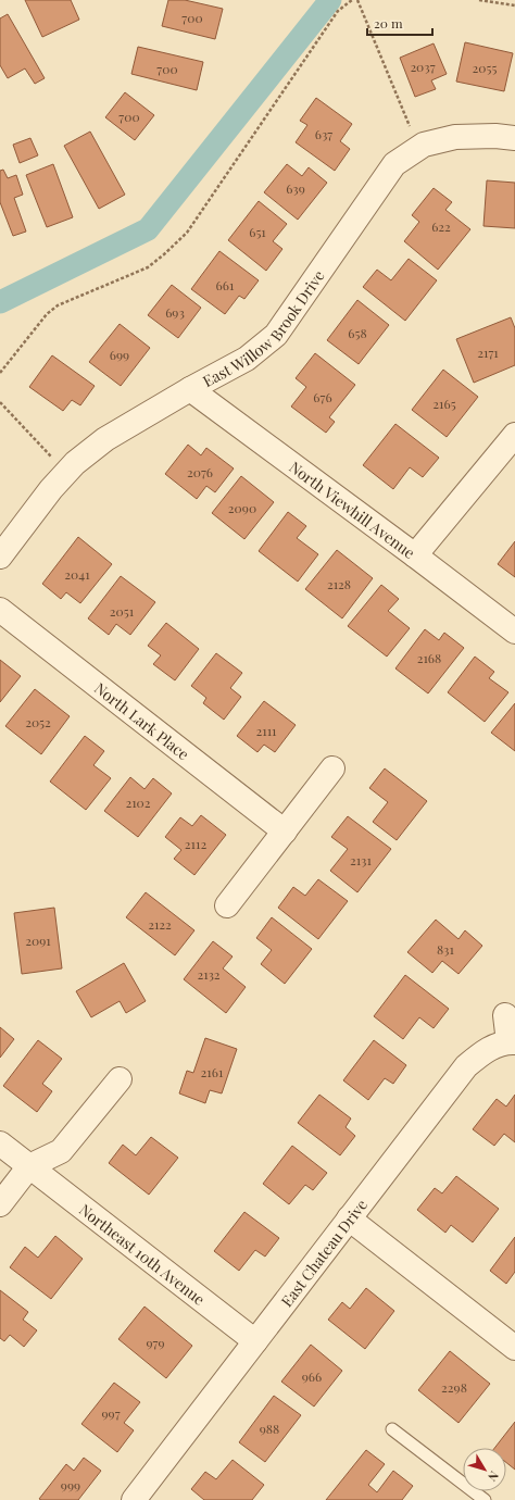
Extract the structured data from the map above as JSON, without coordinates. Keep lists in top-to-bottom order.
{
  "streets": {
    "street": [
      "East Willow Brook Drive",
      "North Viewhill Avenue",
      "North Lark Place",
      "East Chateau Drive",
      "Northeast 10th Avenue"
    ]
  },
  "crossings": [
    ["East Willow Brook Drive", "North Viewhill Avenue"],
    ["East Chateau Drive", "Northeast 10th Avenue"]
  ],
  "house_numbers": [
    "700",
    "2037",
    "2055",
    "700",
    "700",
    "637",
    "639",
    "622",
    "651",
    "661",
    "693",
    "658",
    "2171",
    "699",
    "676",
    "2165",
    "2076",
    "2090",
    "2041",
    "2128",
    "2051",
    "2168",
    "2052",
    "2111",
    "2102",
    "2112",
    "2131",
    "2122",
    "2091",
    "831",
    "2132",
    "2161",
    "979",
    "966",
    "2298",
    "997",
    "988",
    "999"
  ],
  "scale_bar": "20 m",
  "north": "bottom right"
}
